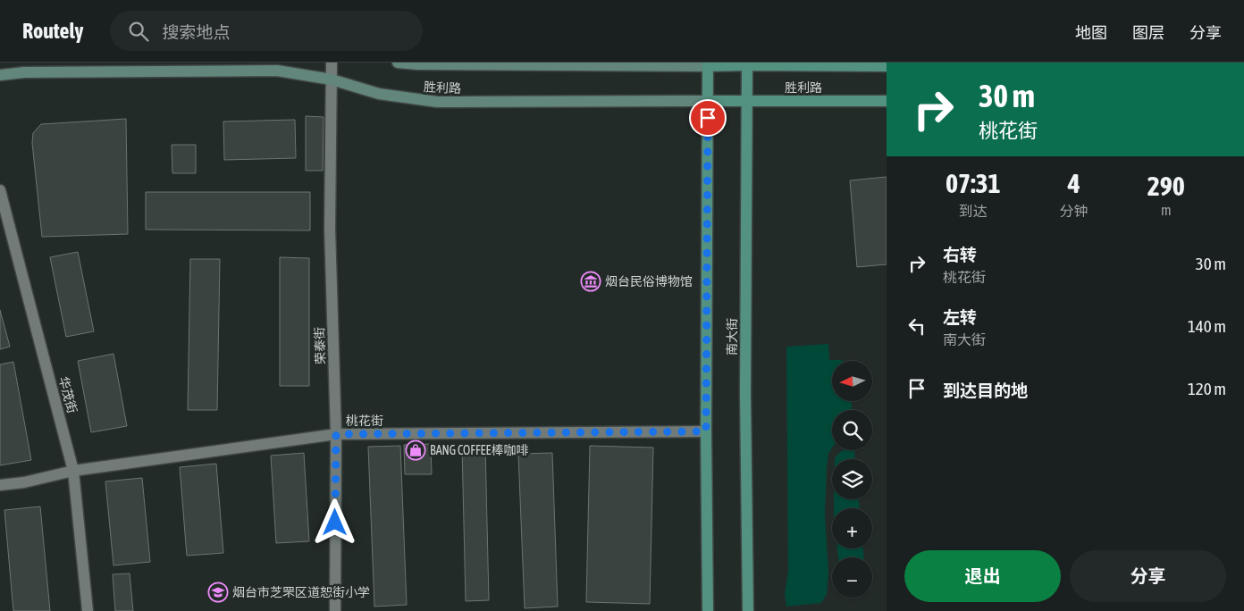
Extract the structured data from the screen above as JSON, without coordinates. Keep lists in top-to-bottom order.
{
  "streets": {
    "main road": ["胜利路", "南大街"],
    "street": ["荣泰街", "华茂街", "桃花街"]
  },
  "crossings": [
    ["胜利路", "南大街"],
    ["胜利路", "荣泰街"],
    ["南大街", "桃花街"],
    ["荣泰街", "桃花街"],
    ["华茂街", "桃花街"]
  ],
  "places": {
    "museum": ["烟台民俗博物馆"],
    "shop": ["BANG COFFEE棒咖啡"],
    "school or university": ["烟台市芝罘区道恕街小学"]
  },
  "north": "left",
  "page": {
    "header": "Routely",
    "search": "搜索地点",
    "nav": ["地图", "图层", "分享"],
    "turn": ["30 m", "桃花街"],
    "eta": [
      "07:31",
      "到达",
      "4",
      "分钟",
      "290",
      "m"
    ],
    "list": [
      {
        "name": "右转",
        "note": "桃花街",
        "value": "30 m"
      },
      {
        "name": "左转",
        "note": "南大街",
        "value": "140 m"
      },
      {
        "name": "到达目的地",
        "value": "120 m"
      }
    ],
    "map_buttons": ["+", "−"],
    "buttons": ["退出", "分享"]
  }
}
